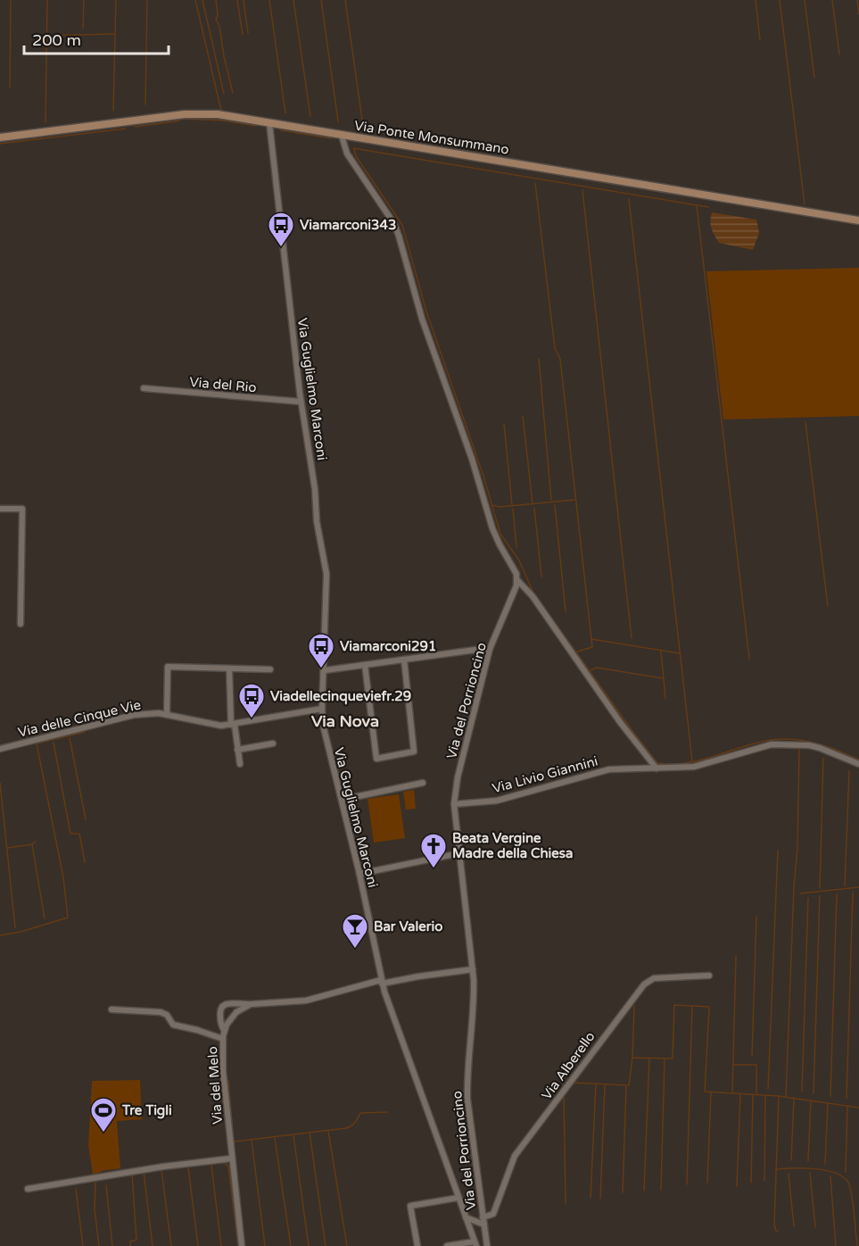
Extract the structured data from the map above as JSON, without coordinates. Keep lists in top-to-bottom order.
{
  "streets": {
    "main road": ["Via Ponte Monsummano"],
    "street": [
      "Via del Rio",
      "Via Guglielmo Marconi",
      "Via del Porrioncino",
      "Via delle Cinque Vie",
      "Via Livio Giannini",
      "Via Alberello",
      "Via del Melo"
    ]
  },
  "crossings": [
    ["Via Ponte Monsummano", "Via Guglielmo Marconi"],
    ["Via del Rio", "Via Guglielmo Marconi"],
    ["Via Guglielmo Marconi", "Via delle Cinque Vie"],
    ["Via del Porrioncino", "Via Livio Giannini"],
    ["Via del Porrioncino", "Via Alberello"]
  ],
  "districts": ["Via Nova"],
  "places": {
    "bus stop": ["Viamarconi343", "Viamarconi291", "Viadellecinqueviefr.29"],
    "church": ["Beata Vergine Madre della Chiesa"],
    "bar": ["Bar Valerio"],
    "sports": ["Tre Tigli"]
  },
  "scale_bar": "200 m"
}
